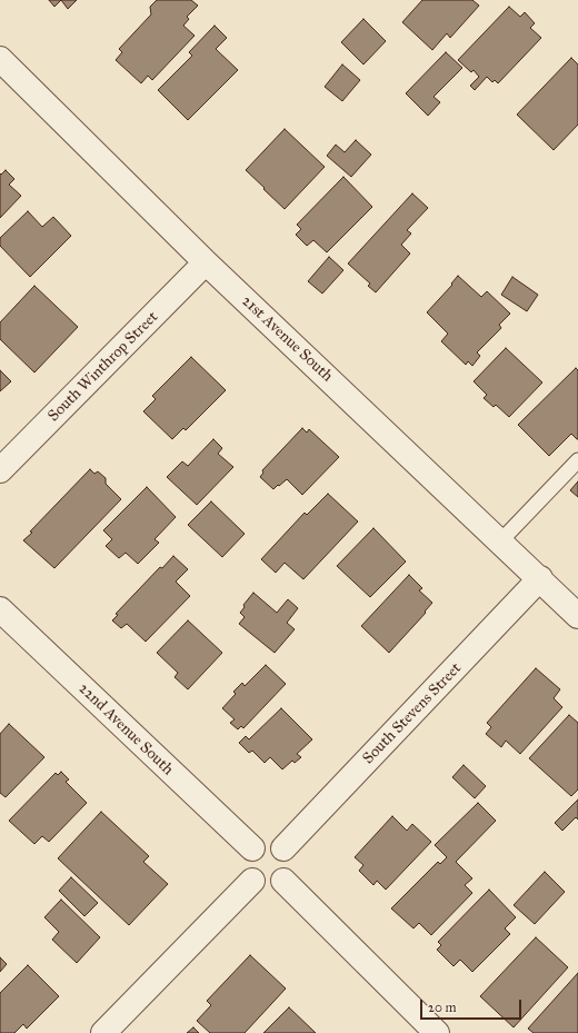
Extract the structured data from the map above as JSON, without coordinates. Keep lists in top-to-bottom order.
{
  "streets": {
    "street": [
      "21st Avenue South",
      "South Winthrop Street",
      "South Stevens Street",
      "22nd Avenue South"
    ]
  },
  "crossings": [
    ["21st Avenue South", "South Winthrop Street"],
    ["21st Avenue South", "South Stevens Street"],
    ["South Stevens Street", "22nd Avenue South"]
  ],
  "scale_bar": "20 m"
}
